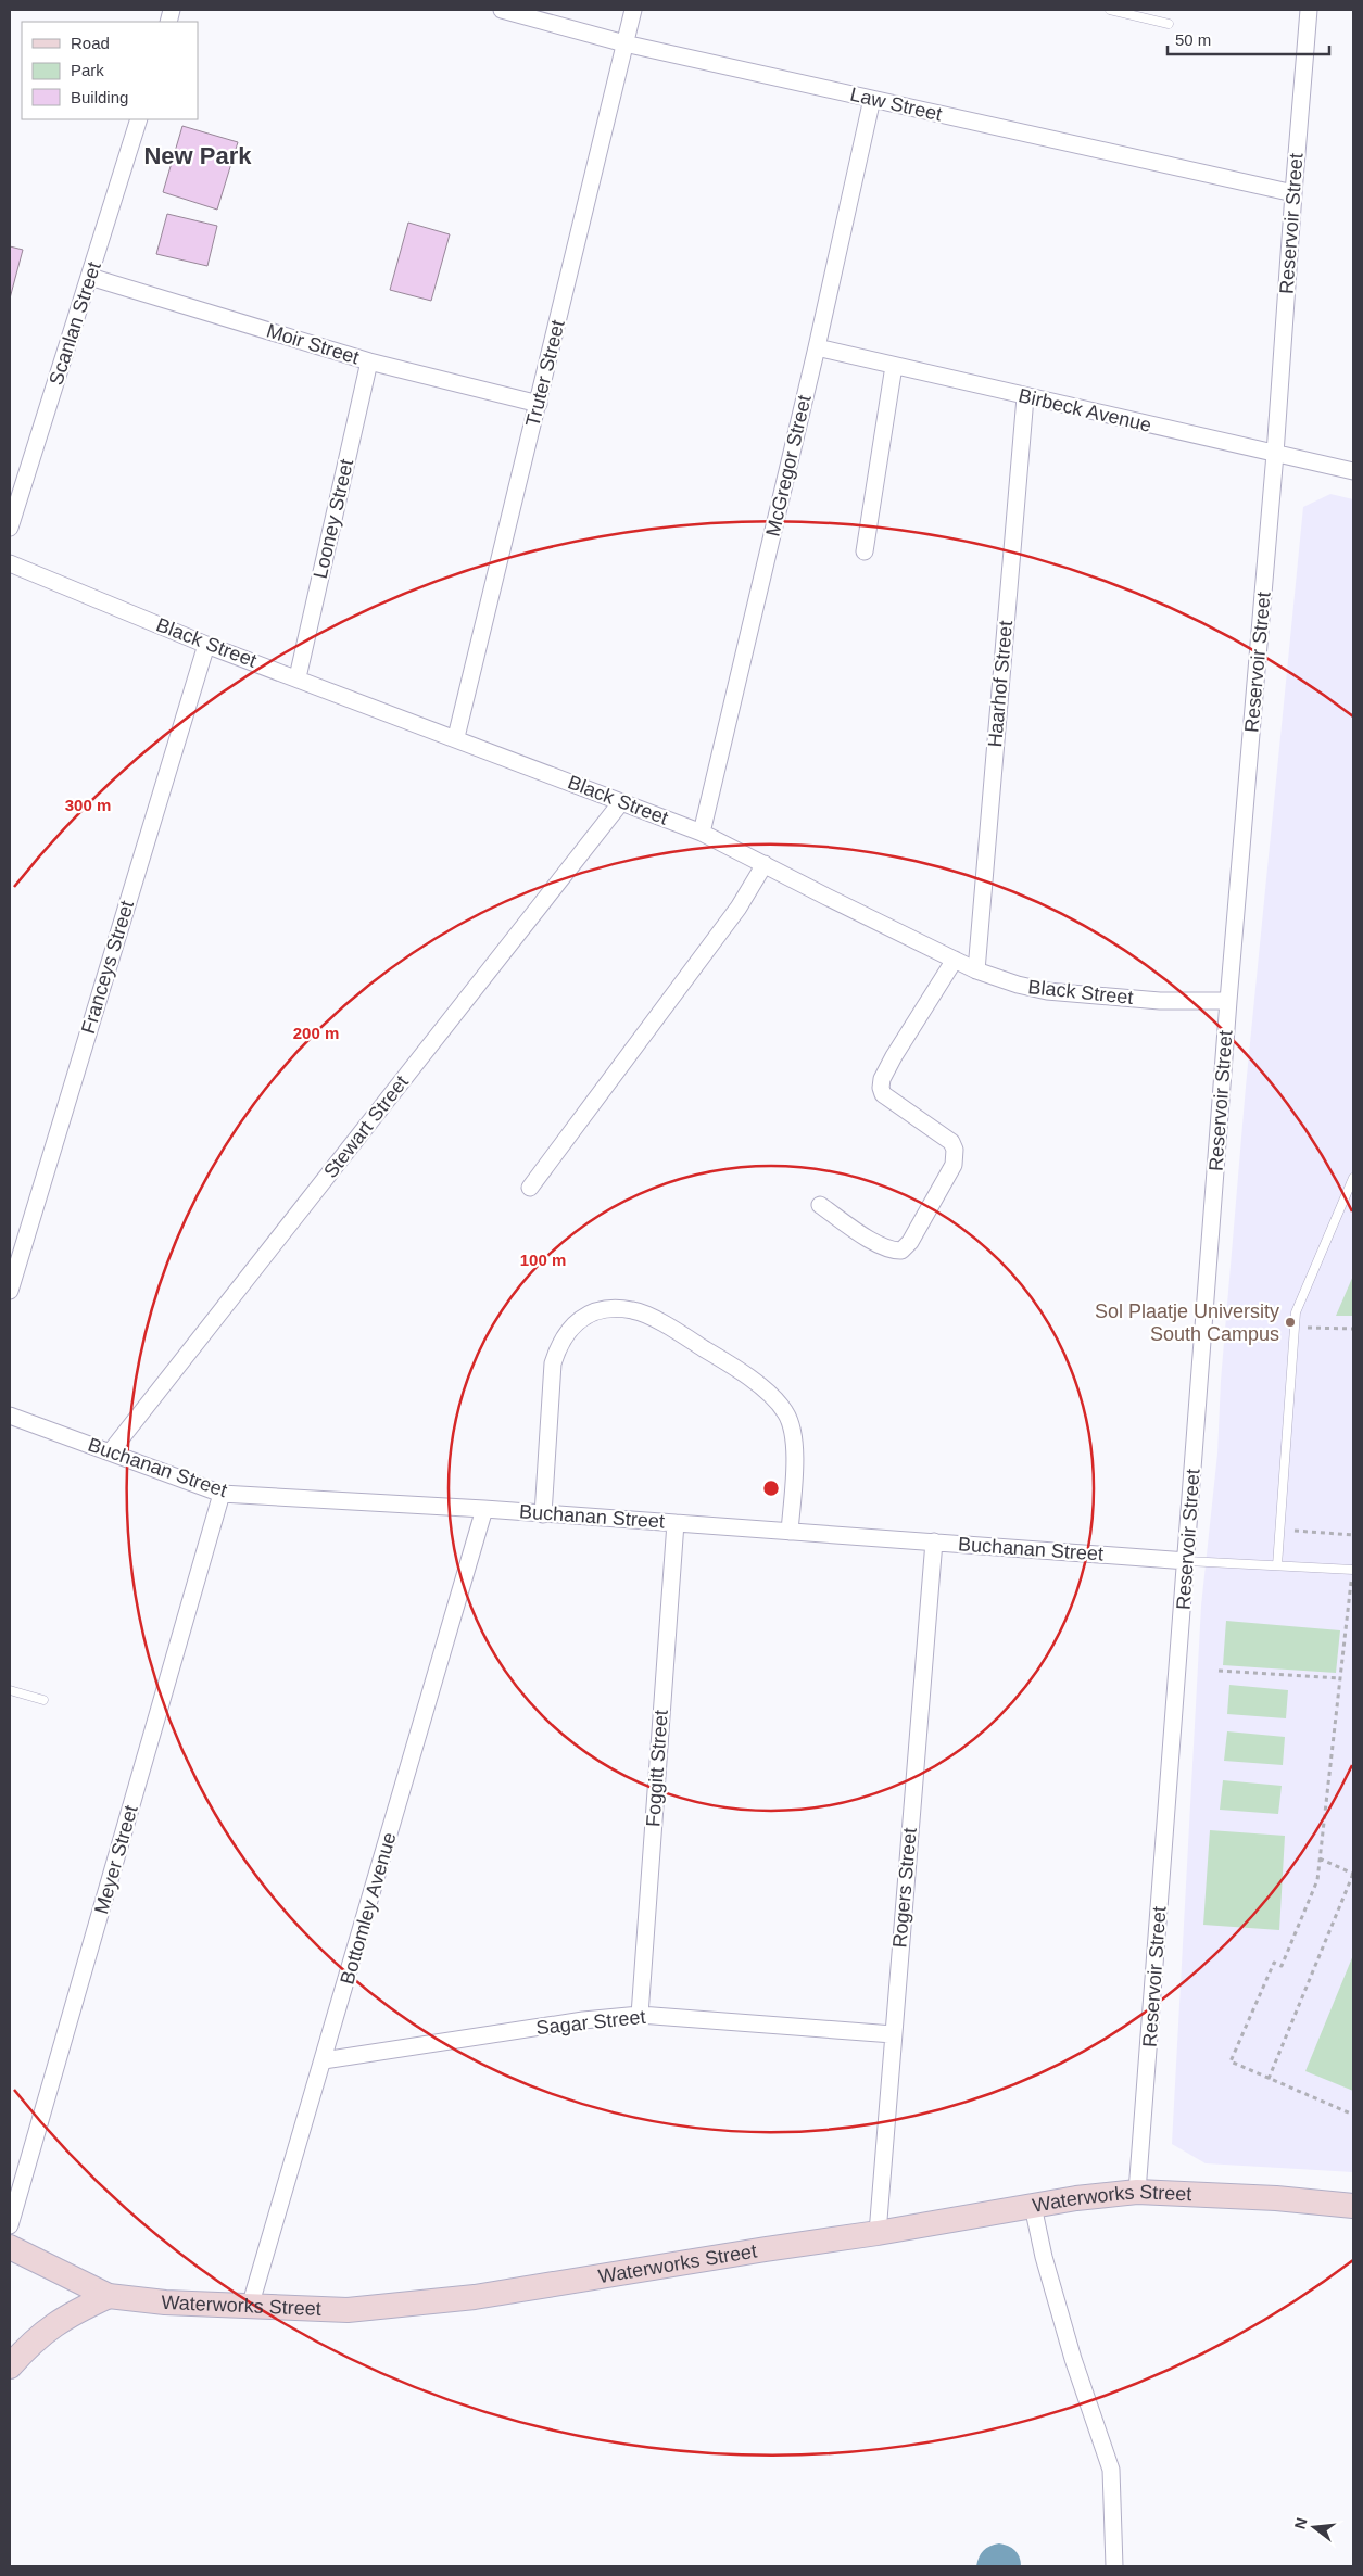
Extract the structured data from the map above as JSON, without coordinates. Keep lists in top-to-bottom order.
{
  "streets": {
    "street": [
      "Law Street",
      "Reservoir Street",
      "Scanlan Street",
      "Moir Street",
      "Truter Street",
      "Birbeck Avenue",
      "McGregor Street",
      "Looney Street",
      "Black Street",
      "Haarhof Street",
      "Franceys Street",
      "Stewart Street",
      "Buchanan Street",
      "Foggitt Street",
      "Meyer Street",
      "Rogers Street",
      "Bottomley Avenue",
      "Sagar Street",
      "Waterworks Street"
    ]
  },
  "crossings": [
    ["Law Street", "Reservoir Street"],
    ["Law Street", "Truter Street"],
    ["Law Street", "McGregor Street"],
    ["Reservoir Street", "Birbeck Avenue"],
    ["Reservoir Street", "Black Street"],
    ["Reservoir Street", "Buchanan Street"],
    ["Reservoir Street", "Waterworks Street"],
    ["Scanlan Street", "Moir Street"],
    ["Moir Street", "Truter Street"],
    ["Moir Street", "Looney Street"],
    ["Truter Street", "Black Street"],
    ["Birbeck Avenue", "McGregor Street"],
    ["Birbeck Avenue", "Haarhof Street"],
    ["McGregor Street", "Black Street"],
    ["Looney Street", "Black Street"],
    ["Black Street", "Haarhof Street"],
    ["Black Street", "Franceys Street"],
    ["Black Street", "Stewart Street"],
    ["Stewart Street", "Buchanan Street"],
    ["Buchanan Street", "Foggitt Street"],
    ["Buchanan Street", "Meyer Street"],
    ["Buchanan Street", "Rogers Street"],
    ["Buchanan Street", "Bottomley Avenue"],
    ["Foggitt Street", "Sagar Street"],
    ["Rogers Street", "Sagar Street"],
    ["Rogers Street", "Waterworks Street"],
    ["Bottomley Avenue", "Sagar Street"],
    ["Bottomley Avenue", "Waterworks Street"]
  ],
  "districts": ["New Park"],
  "places": ["Sol Plaatje University South Campus"],
  "legend": ["Road", "Park", "Building"],
  "scale_bar": "50 m",
  "north": "left",
  "rings": ["300 m", "200 m", "100 m"]
}
